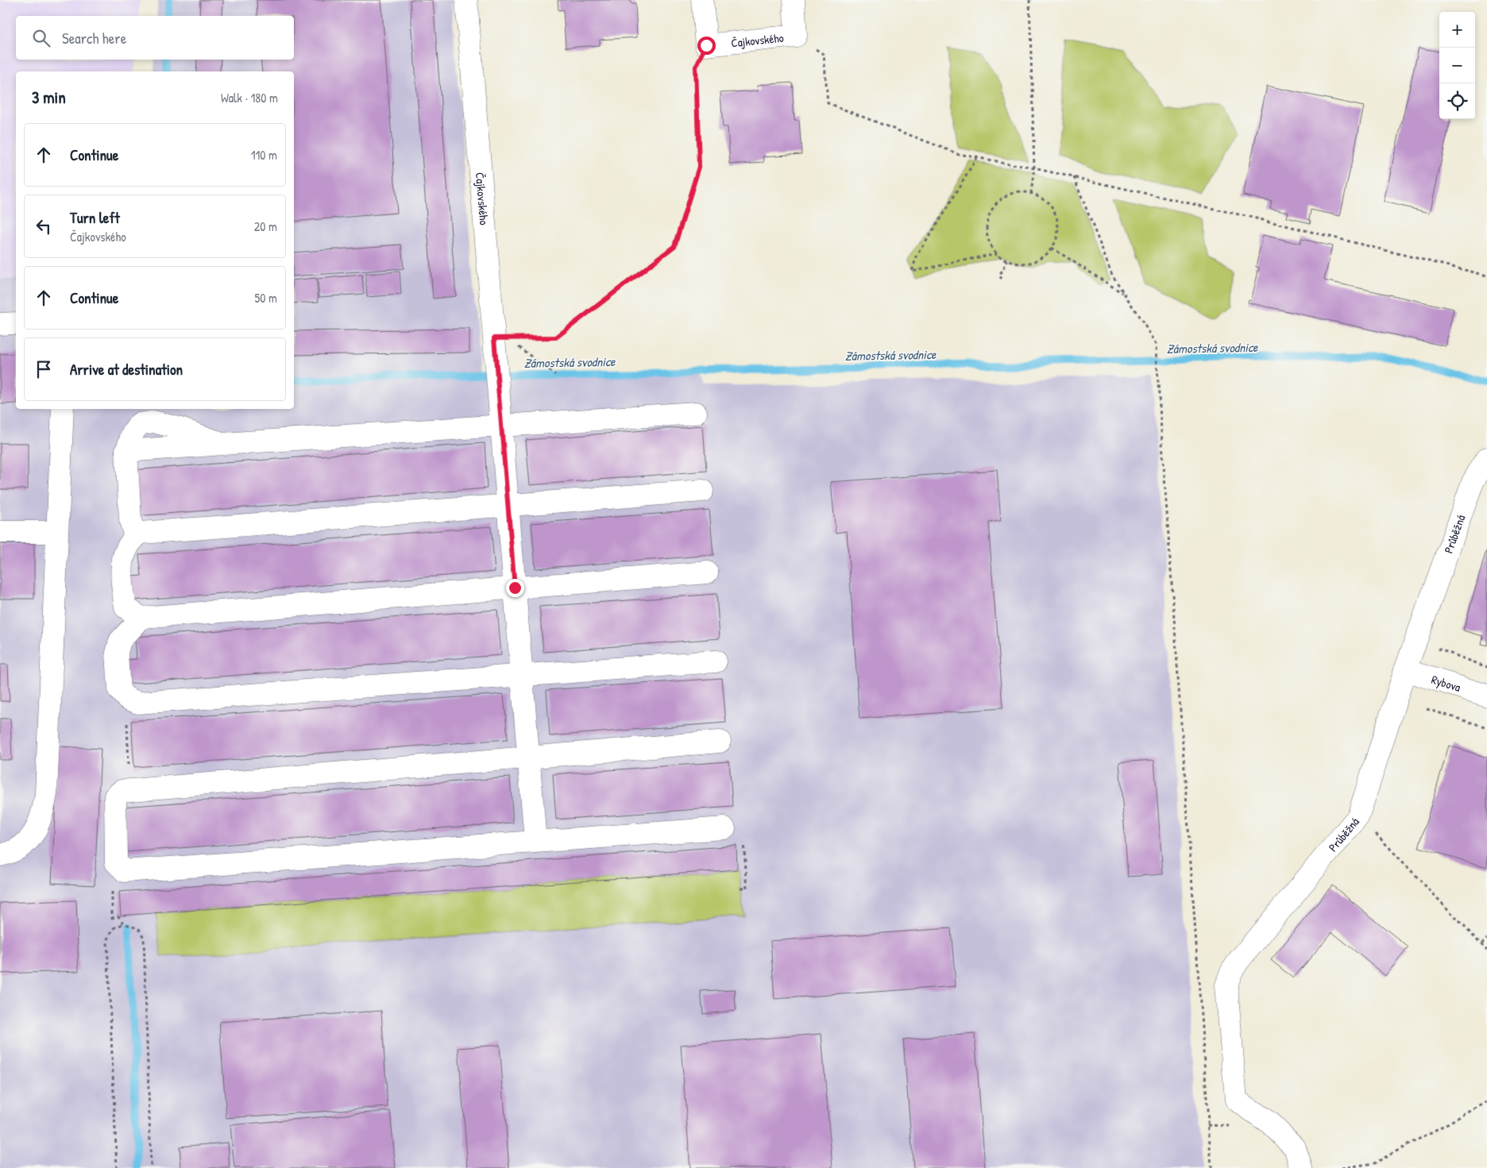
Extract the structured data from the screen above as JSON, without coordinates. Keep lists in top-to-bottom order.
{
  "streets": {
    "street": ["Čajkovského", "Průběžná", "Rybova"]
  },
  "crossings": [
    ["Průběžná", "Rybova"]
  ],
  "water": ["Zámostská svodnice"],
  "page": {
    "map_buttons": ["+", "−"],
    "search": "Search here",
    "heading": ["3 min", "Walk · 180 m"],
    "list": [
      ["Continue", "110 m"],
      ["Turn left", "Čajkovského", "20 m"],
      ["Continue", "50 m"],
      "Arrive at destination"
    ]
  }
}
